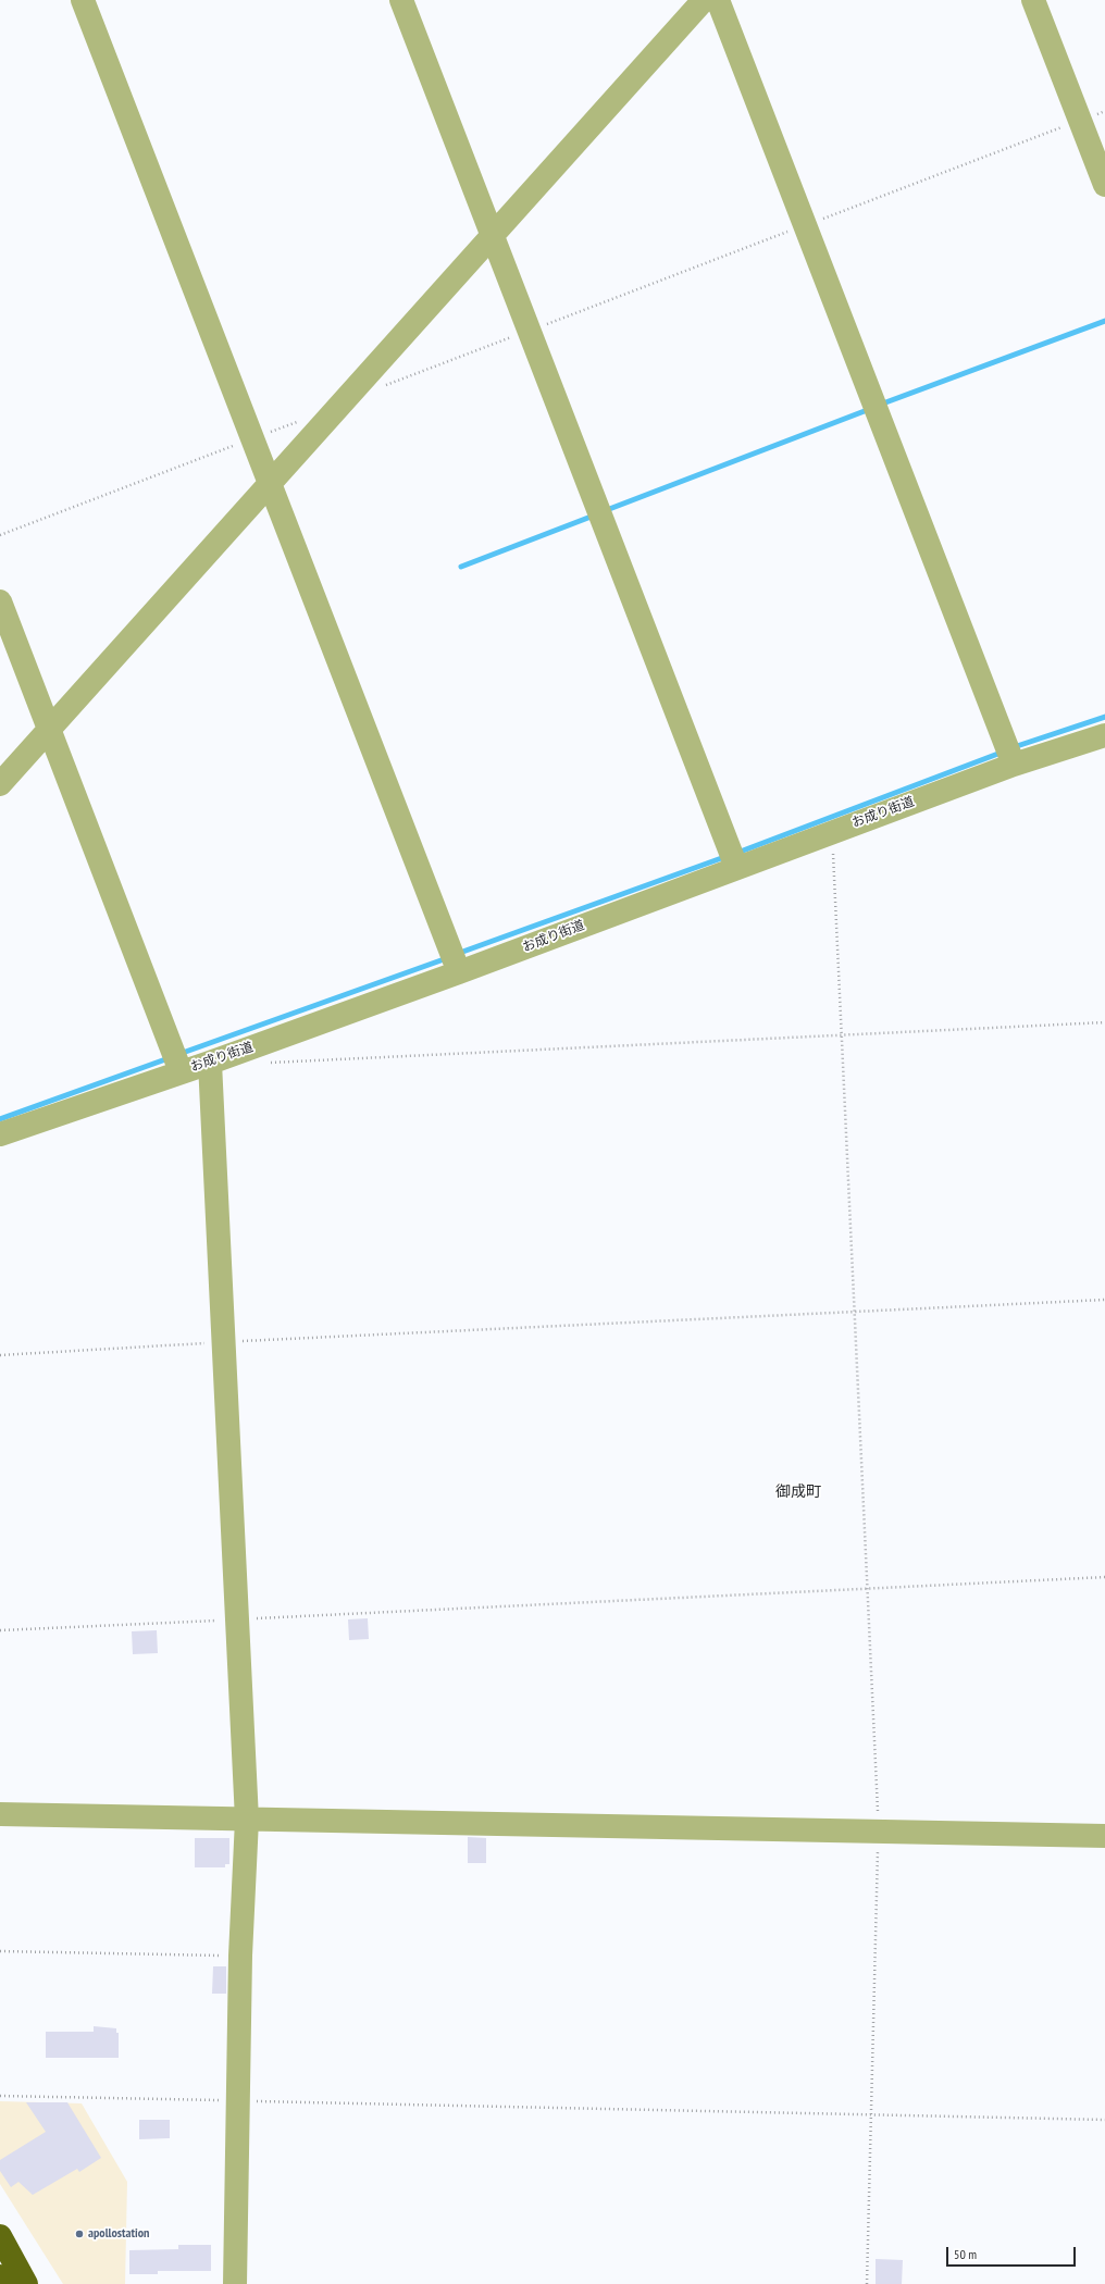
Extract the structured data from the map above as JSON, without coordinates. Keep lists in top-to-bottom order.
{
  "streets": {
    "street": ["お成り街道"]
  },
  "districts": ["御成町"],
  "places": ["apollostation"],
  "scale_bar": "50 m"
}
